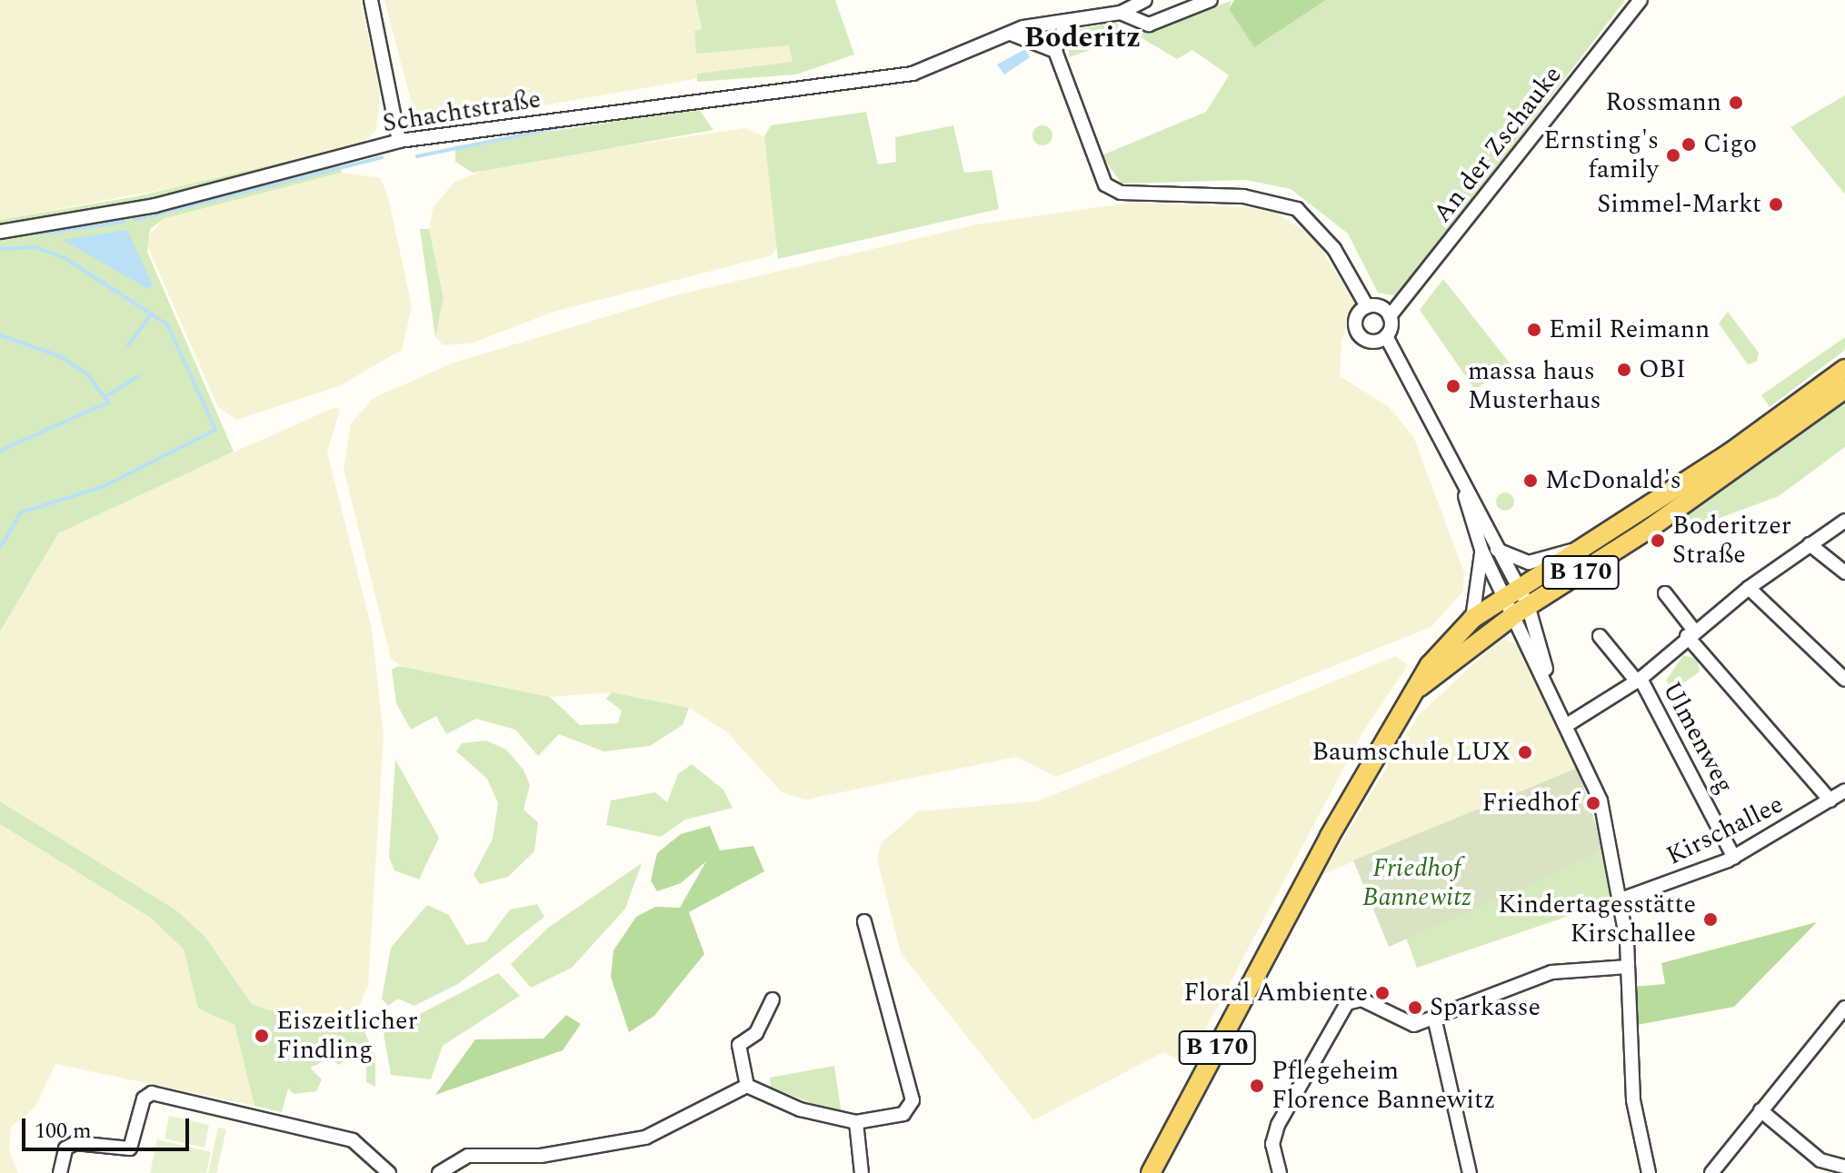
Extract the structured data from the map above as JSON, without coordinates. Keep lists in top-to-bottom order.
{
  "streets": {
    "main road": ["B 170"],
    "street": [
      "Schachtstraße",
      "An der Zschauke",
      "Ulmenweg",
      "Kirschallee"
    ]
  },
  "crossings": [
    ["Ulmenweg", "Kirschallee"]
  ],
  "districts": ["Boderitz"],
  "parks": ["Friedhof Bannewitz"],
  "places": [
    "Rossmann",
    "Cigo",
    "Ernsting's family",
    "Simmel-Markt",
    "Emil Reimann",
    "OBI",
    "massa haus Musterhaus",
    "McDonald's",
    "Boderitzer Straße",
    "Baumschule LUX",
    "Friedhof",
    "Kindertagesstätte Kirschallee",
    "Floral Ambiente",
    "Sparkasse",
    "Eiszeitlicher Findling",
    "Pflegeheim Florence Bannewitz"
  ],
  "scale_bar": "100 m"
}
